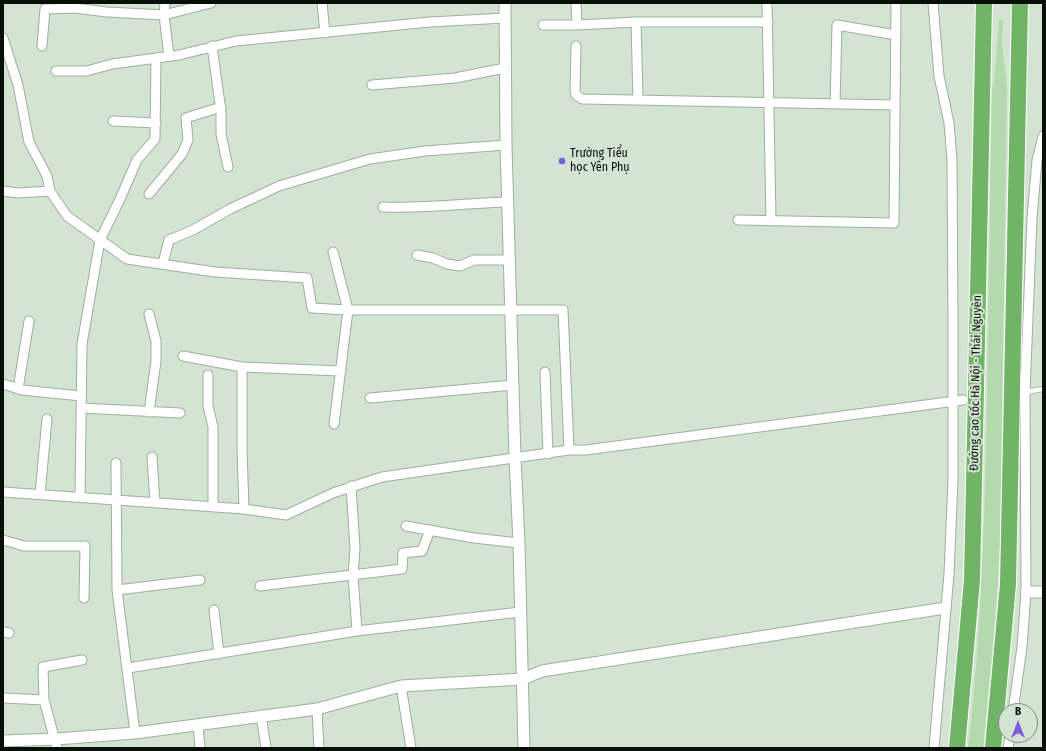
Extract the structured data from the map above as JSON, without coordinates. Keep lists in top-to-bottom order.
{
  "streets": {
    "highway": ["Đường cao tốc Hà Nội - Thái Nguyên"]
  },
  "places": ["Trường Tiểu học Yên Phụ"],
  "north": "top"
}
